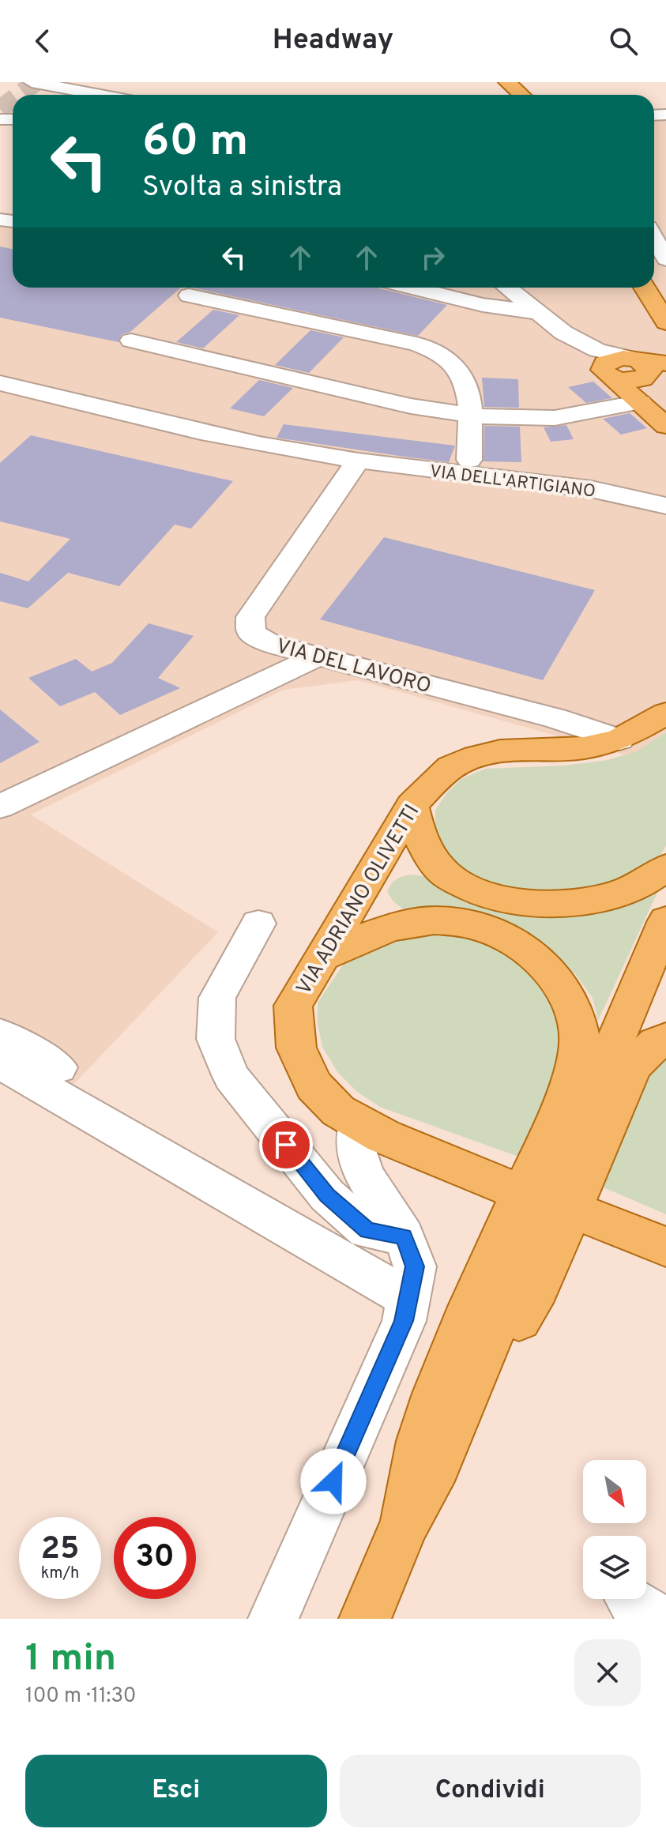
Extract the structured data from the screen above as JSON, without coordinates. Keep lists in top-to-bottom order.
{
  "streets": {
    "main road": ["VIA ADRIANO OLIVETTI"],
    "street": ["VIA DELL'ARTIGIANO", "VIA DEL LAVORO"]
  },
  "crossings": [
    ["VIA DELL'ARTIGIANO", "VIA DEL LAVORO"],
    ["VIA DEL LAVORO", "VIA ADRIANO OLIVETTI"]
  ],
  "north": "bottom right",
  "page": {
    "header": "Headway",
    "turn": ["60 m", "Svolta a sinistra"],
    "speed": "25 km/h",
    "limit": "30",
    "heading": ["1 min", "100 m · 11:30"],
    "buttons": ["Esci", "Condividi"]
  }
}
